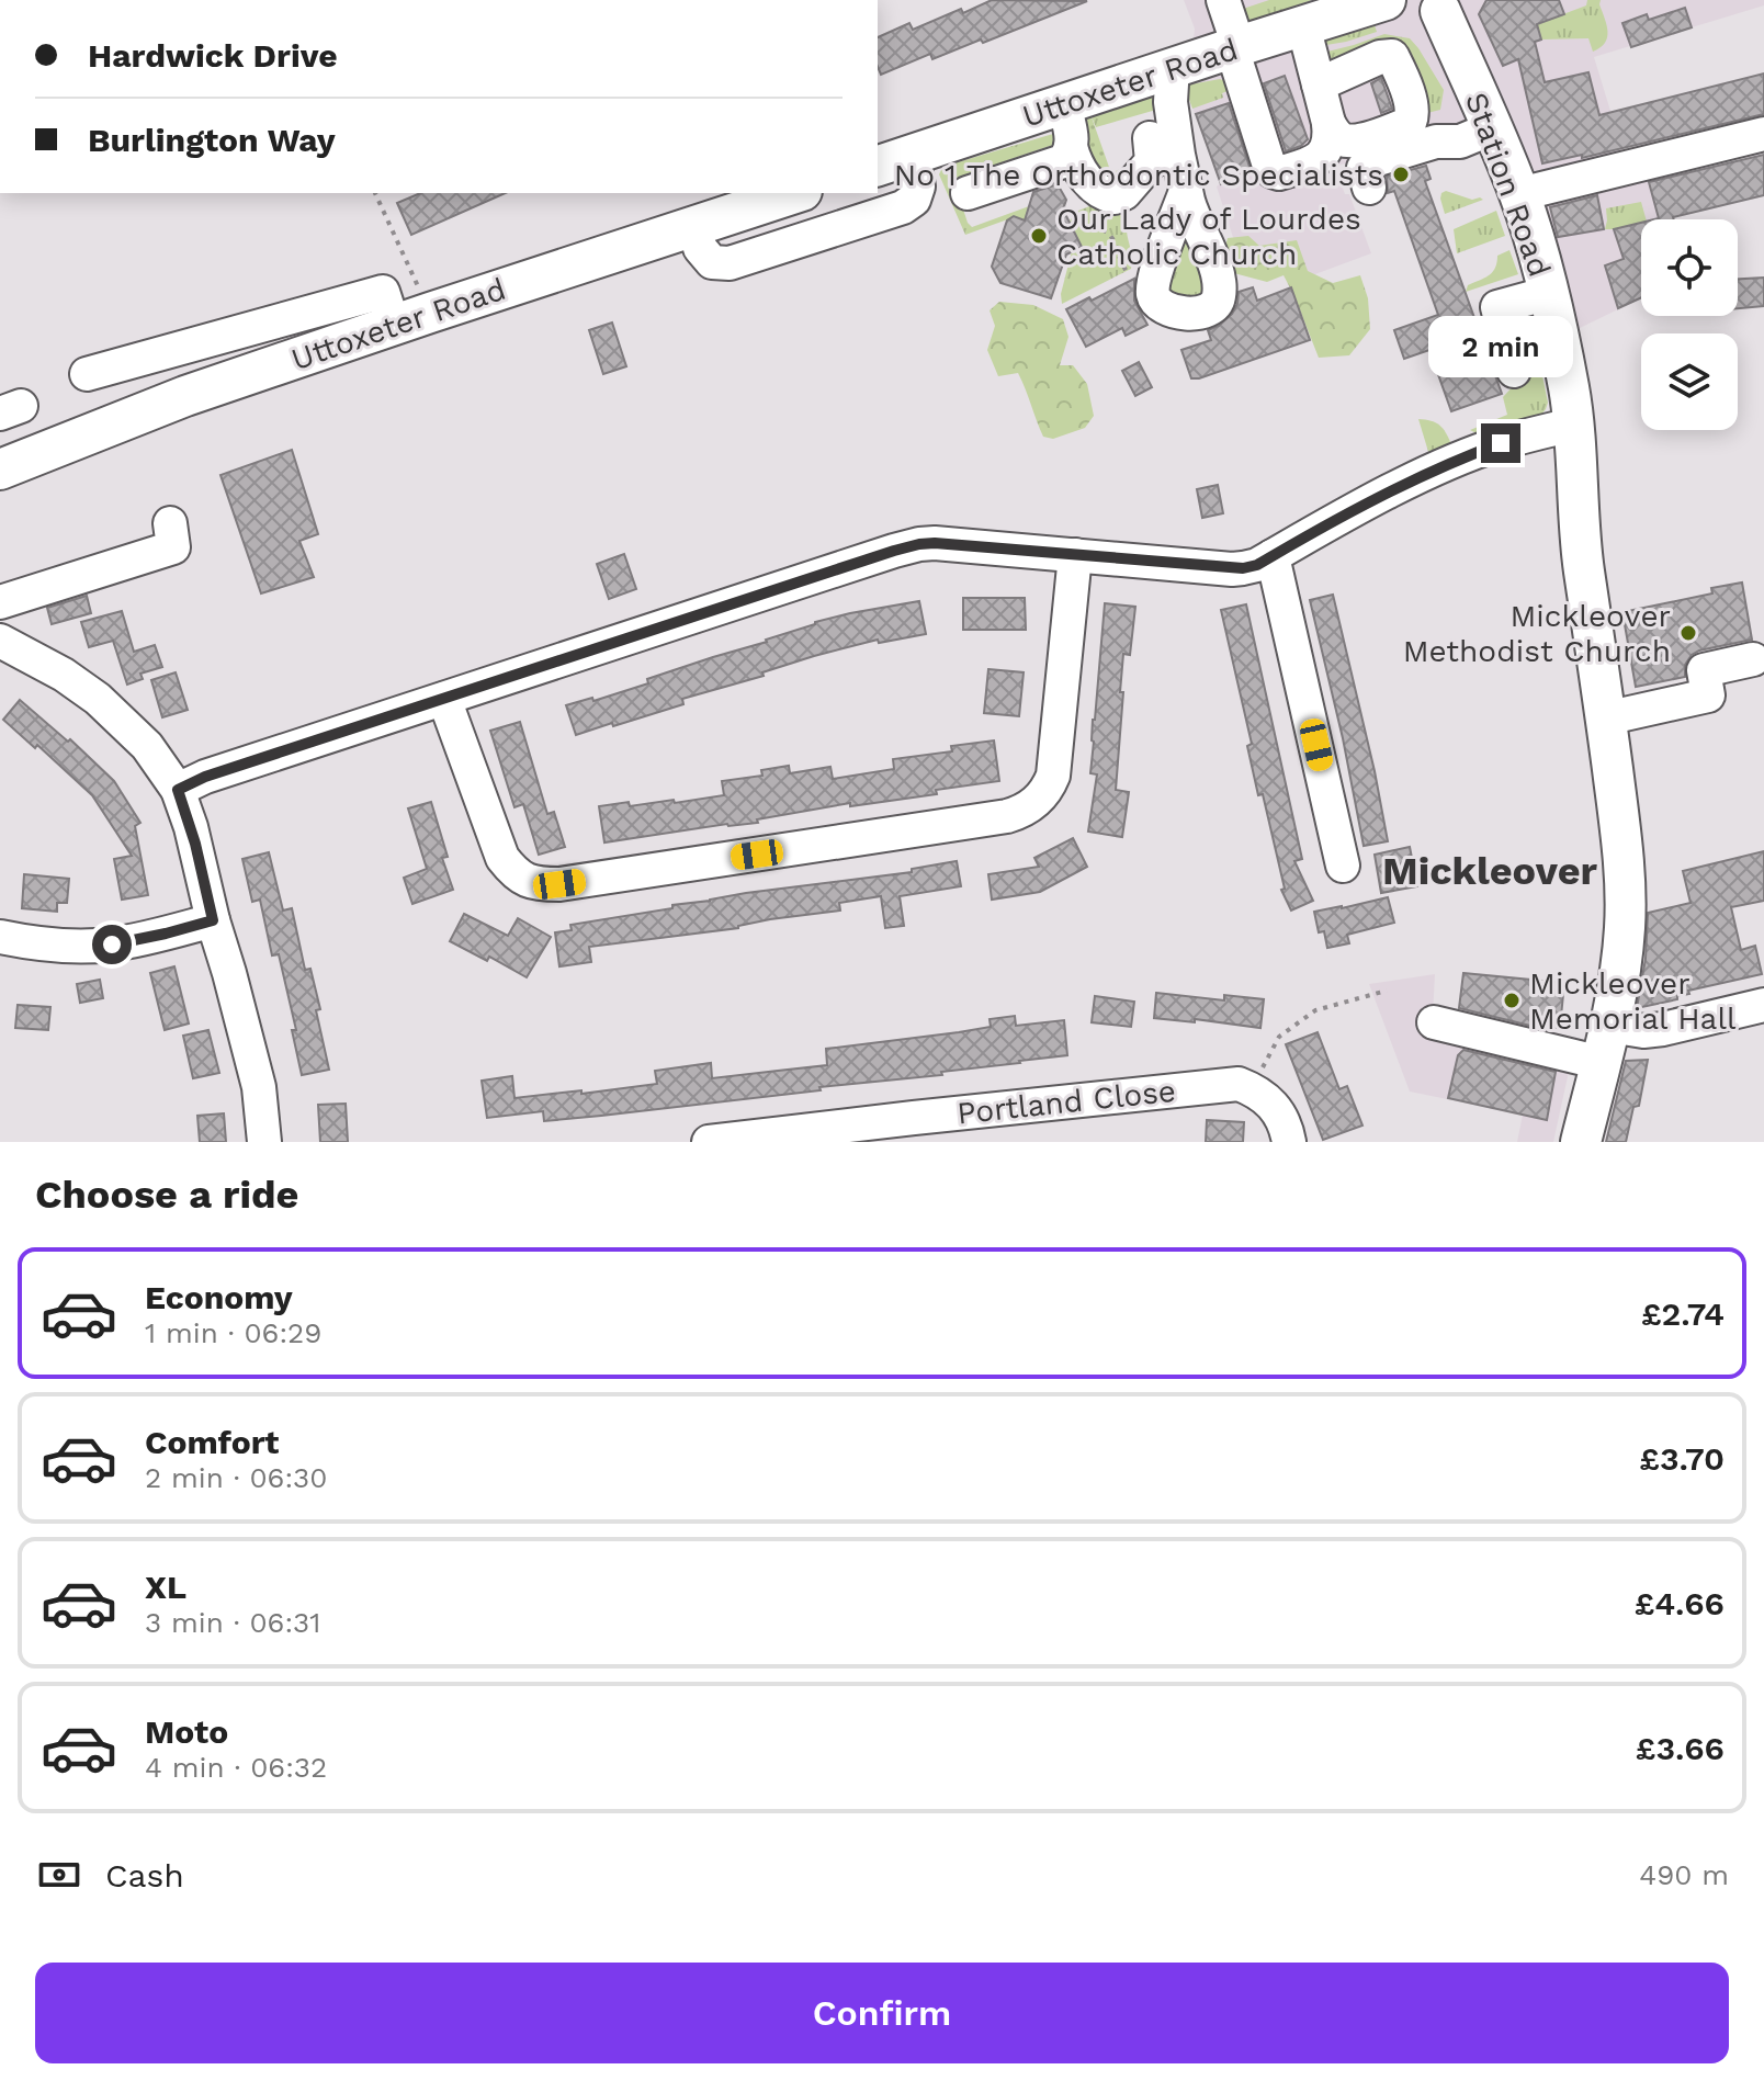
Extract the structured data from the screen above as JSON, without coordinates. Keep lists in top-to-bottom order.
{
  "streets": {
    "main road": ["Uttoxeter Road", "Station Road"],
    "street": ["Portland Close"]
  },
  "districts": ["Mickleover"],
  "places": [
    "No 1 The Orthodontic Specialists",
    "Our Lady of Lourdes Catholic Church",
    "Mickleover Methodist Church",
    "Mickleover Memorial Hall"
  ],
  "page": {
    "banner": ["Hardwick Drive", "Burlington Way"],
    "bubble": "2 min",
    "heading": "Choose a ride",
    "list": [
      {
        "name": "Economy",
        "note": "1 min · 06:29",
        "value": "£2.74"
      },
      {
        "name": "Comfort",
        "note": "2 min · 06:30",
        "value": "£3.70"
      },
      {
        "name": "XL",
        "note": "3 min · 06:31",
        "value": "£4.66"
      },
      {
        "name": "Moto",
        "note": "4 min · 06:32",
        "value": "£3.66"
      }
    ],
    "pay": ["Cash", "490 m"],
    "buttons": "Confirm"
  }
}
